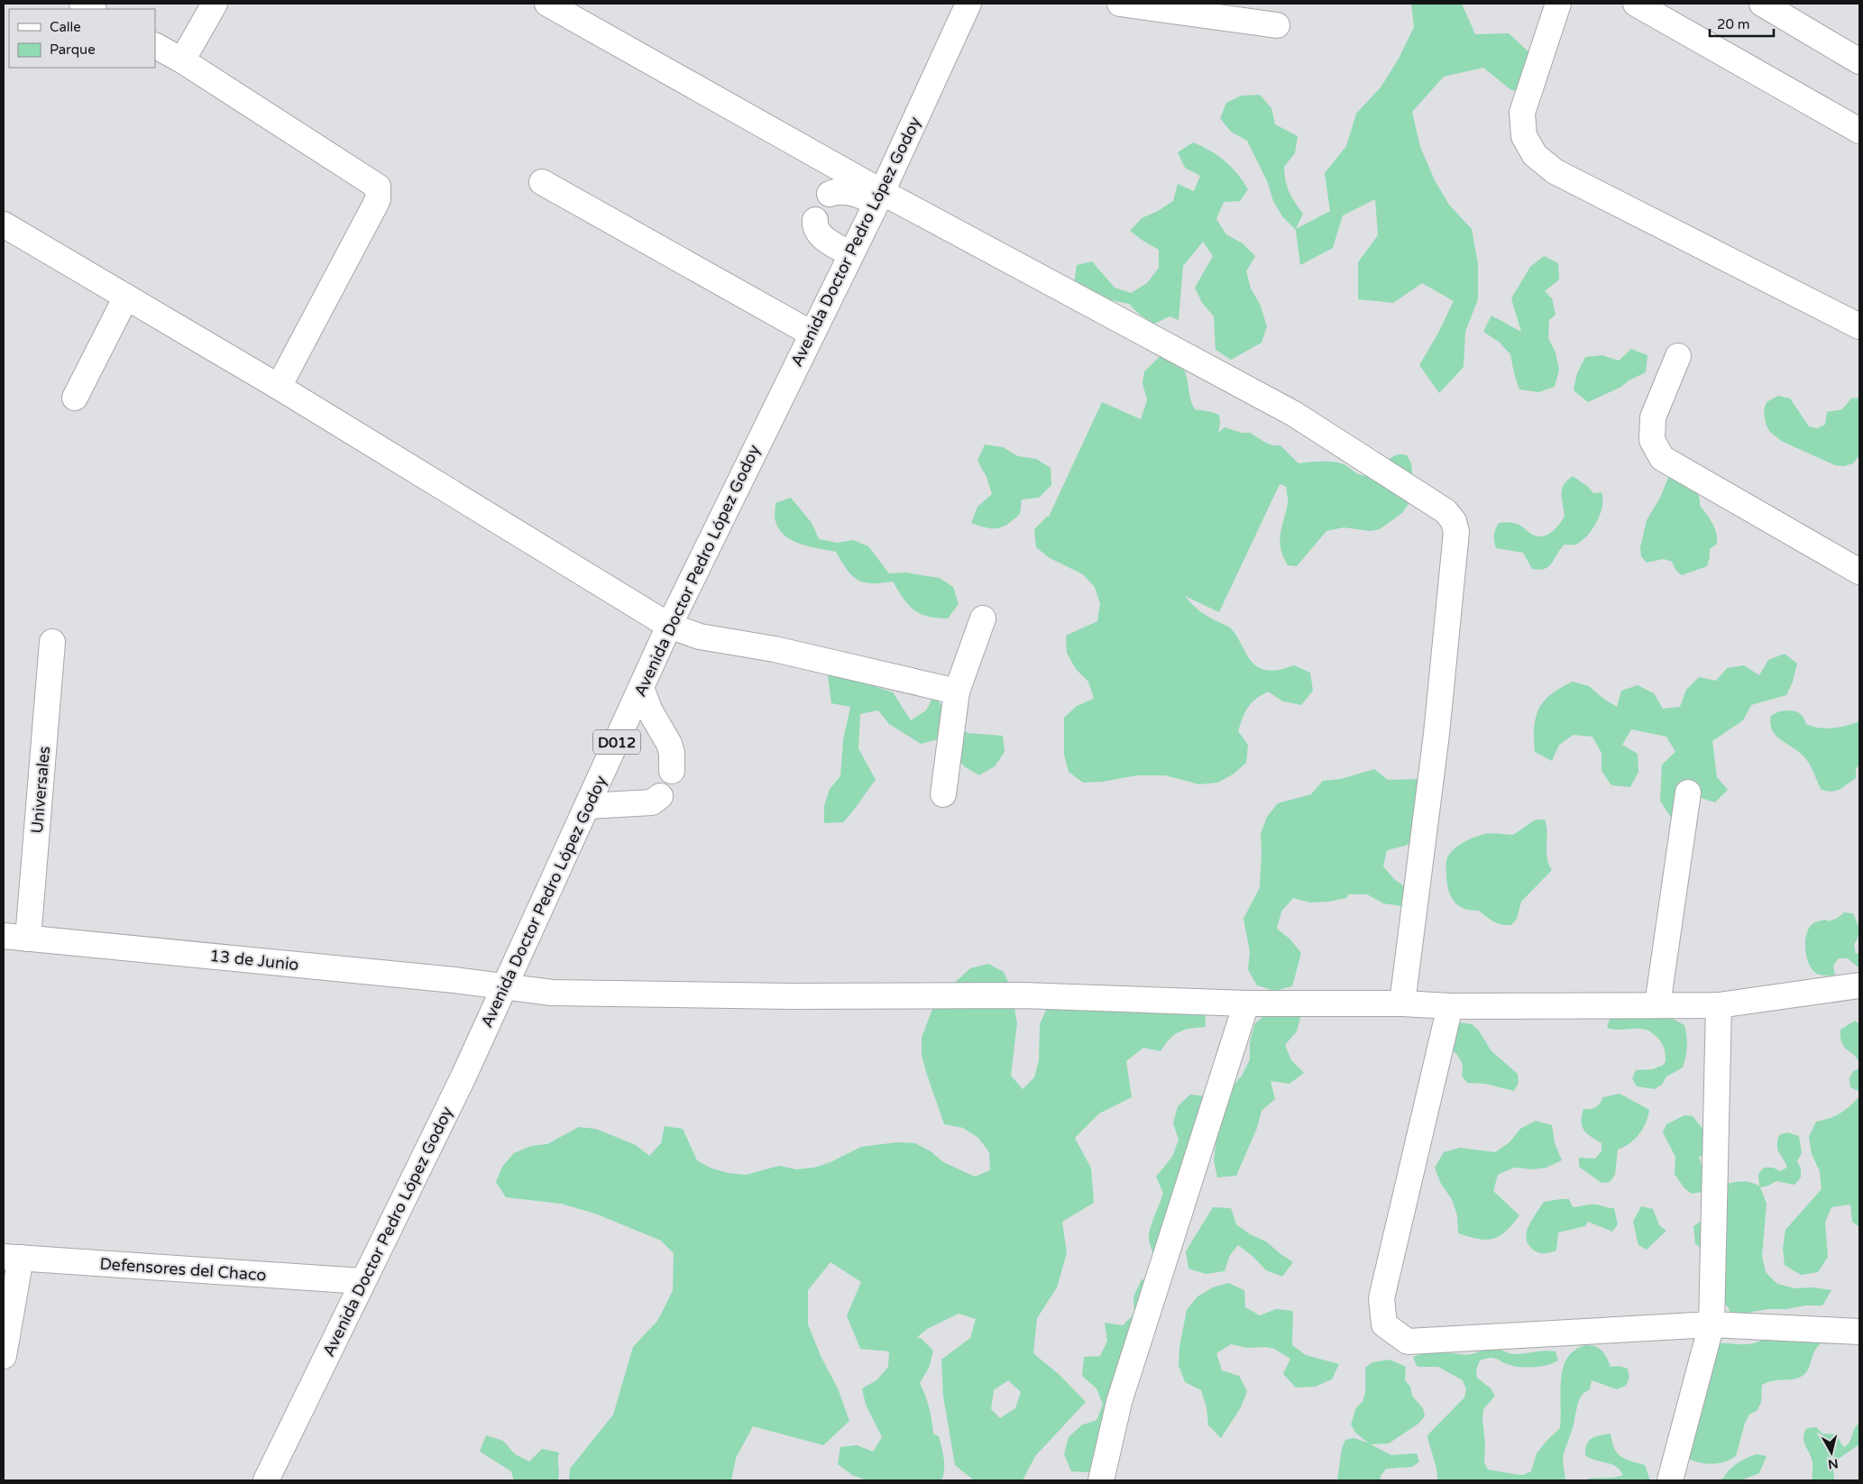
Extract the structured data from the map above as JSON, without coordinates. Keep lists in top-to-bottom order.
{
  "streets": {
    "street": [
      "Avenida Doctor Pedro López Godoy",
      "D012",
      "Universales",
      "13 de Junio",
      "Defensores del Chaco"
    ]
  },
  "crossings": [
    ["Avenida Doctor Pedro López Godoy", "13 de Junio"],
    ["Avenida Doctor Pedro López Godoy", "Defensores del Chaco"],
    ["Universales", "13 de Junio"]
  ],
  "legend": ["Calle", "Parque"],
  "scale_bar": "20 m",
  "north": "bottom"
}
